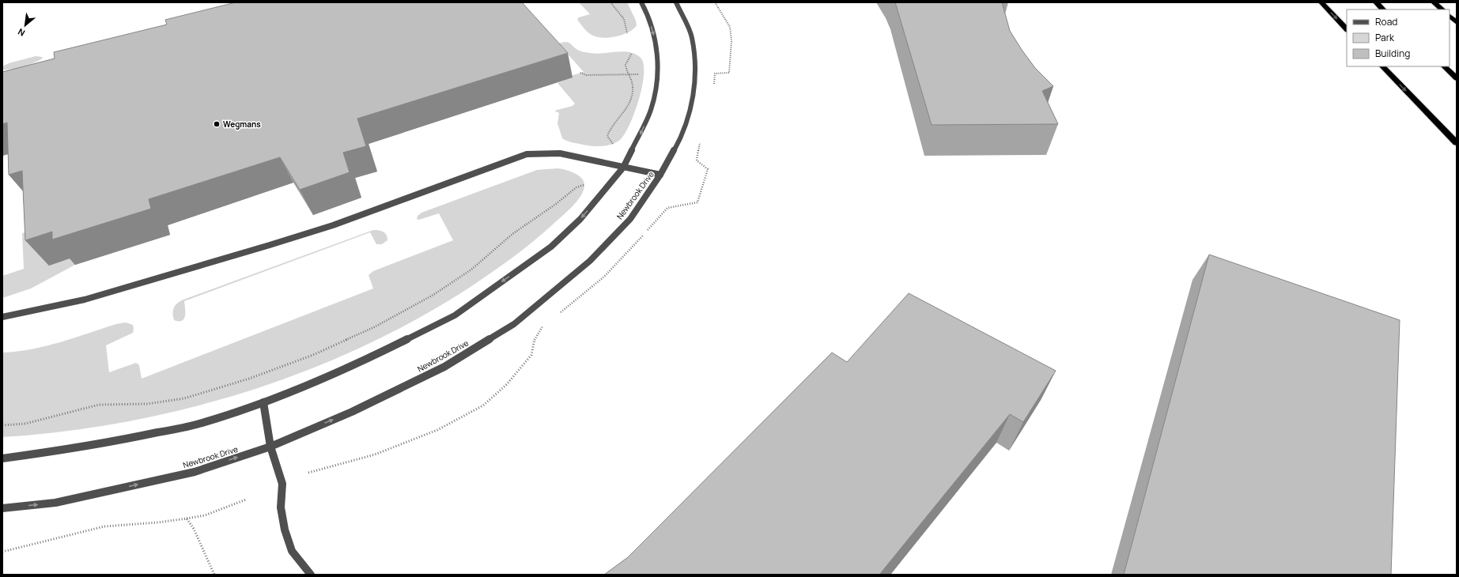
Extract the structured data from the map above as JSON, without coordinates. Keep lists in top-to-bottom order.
{
  "streets": {
    "street": ["Newbrook Drive"]
  },
  "places": ["Wegmans"],
  "legend": ["Road", "Park", "Building"],
  "north": "bottom left"
}
